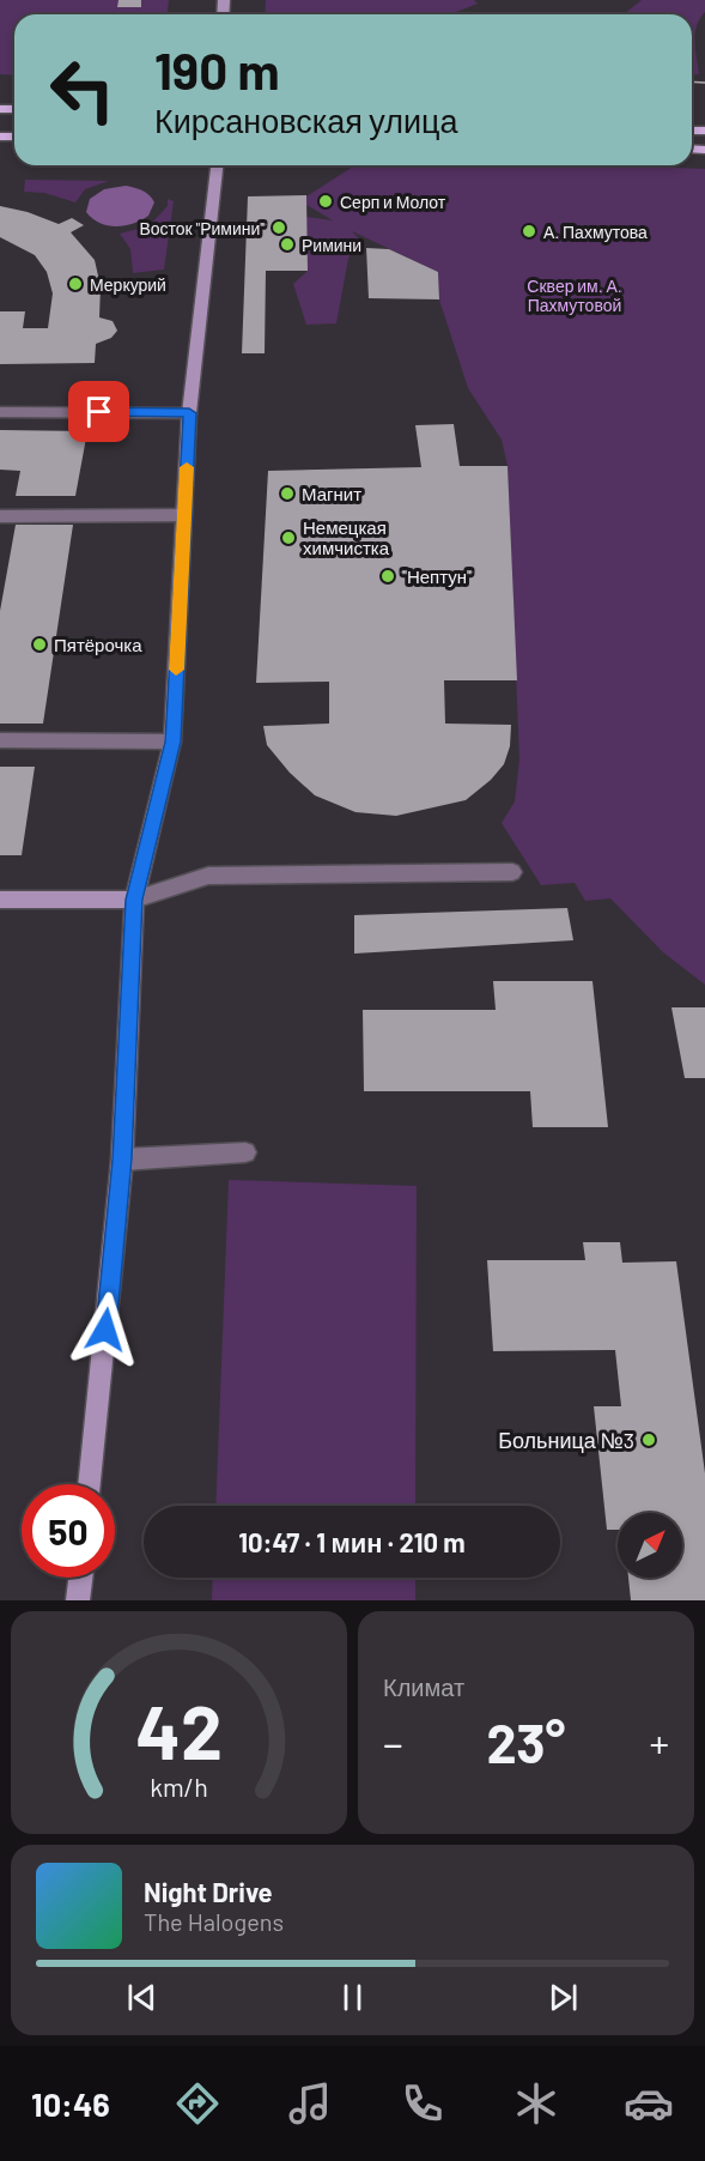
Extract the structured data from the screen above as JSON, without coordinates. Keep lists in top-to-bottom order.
{
  "parks": ["Сквер им. А. Пахмутовой"],
  "places": [
    "Серп и Молот",
    "Восток \"Римини\"",
    "А. Пахмутова",
    "Римини",
    "Меркурий",
    "Магнит",
    "Немецкая химчистка",
    "\"Нептун\"",
    "Пятёрочка",
    "Больница №3"
  ],
  "north": "top right",
  "page": {
    "turn": ["190 m", "Кирсановская улица"],
    "limit": "50",
    "trip": "10:47 · 1 мин · 210 m",
    "tile": "Климат",
    "heat": ["−", "23°", "+"],
    "song": ["Night Drive", "The Halogens"],
    "tabs": "10:46",
    "gauge": ["42", "km/h"]
  }
}
